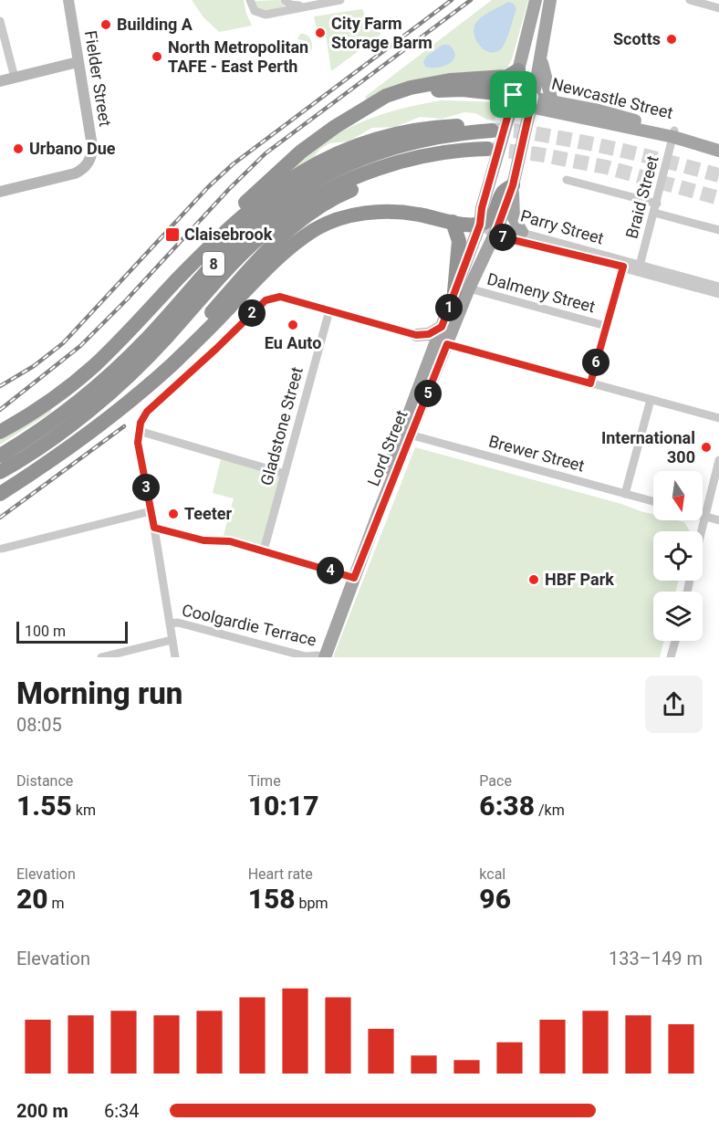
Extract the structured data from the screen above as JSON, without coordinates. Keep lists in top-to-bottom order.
{
  "streets": {
    "highway": ["8"],
    "main road": ["Newcastle Street", "Lord Street"],
    "street": [
      "Fielder Street",
      "Braid Street",
      "Parry Street",
      "Dalmeny Street",
      "Gladstone Street",
      "Brewer Street",
      "Coolgardie Terrace"
    ]
  },
  "crossings": [
    ["Newcastle Street", "Braid Street"],
    ["Newcastle Street", "Lord Street"],
    ["Braid Street", "Parry Street"],
    ["Parry Street", "Lord Street"],
    ["Dalmeny Street", "Lord Street"],
    ["Lord Street", "Brewer Street"],
    ["Lord Street", "Coolgardie Terrace"]
  ],
  "places": {
    "other": [
      "Building A",
      "City Farm Storage Barm",
      "Scotts",
      "North Metropolitan TAFE - East Perth",
      "Urbano Due",
      "Eu Auto",
      "International 300",
      "Teeter",
      "HBF Park"
    ],
    "transit": ["Claisebrook"]
  },
  "scale_bar": "100 m",
  "north": "bottom",
  "page": {
    "pins": [
      "7",
      "1",
      "2",
      "6",
      "5",
      "3",
      "4"
    ],
    "scale": "100 m",
    "heading": ["Morning run", "08:05"],
    "stats": [
      ["Distance", "1.55 km"],
      ["Time", "10:17"],
      ["Pace", "6:38 /km"],
      ["Elevation", "20 m"],
      ["Heart rate", "158 bpm"],
      ["kcal", "96"]
    ],
    "chart": ["Elevation", "133–149 m"],
    "list": [
      {
        "name": "200 m",
        "note": "6:34"
      }
    ]
  }
}
